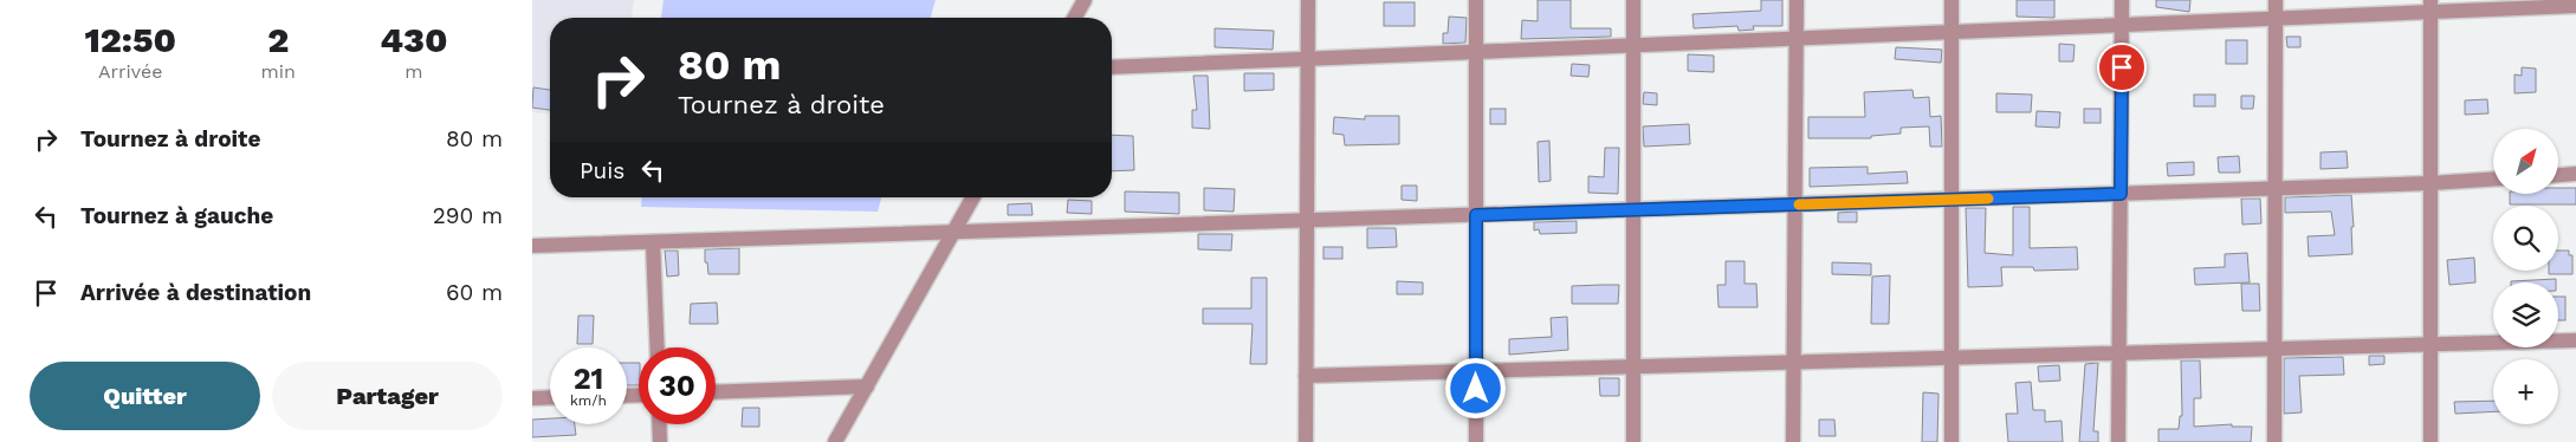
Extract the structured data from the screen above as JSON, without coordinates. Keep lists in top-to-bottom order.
{
  "north": "top right",
  "page": {
    "eta": [
      "12:50",
      "Arrivée",
      "2",
      "min",
      "430",
      "m"
    ],
    "turn": ["80 m", "Tournez à droite"],
    "list": [
      {
        "name": "Tournez à droite",
        "value": "80 m"
      },
      {
        "name": "Tournez à gauche",
        "value": "290 m"
      },
      {
        "name": "Arrivée à destination",
        "value": "60 m"
      }
    ],
    "map_buttons": "+",
    "then": "Puis",
    "speed": "21 km/h",
    "limit": "30",
    "buttons": ["Quitter", "Partager"]
  }
}
